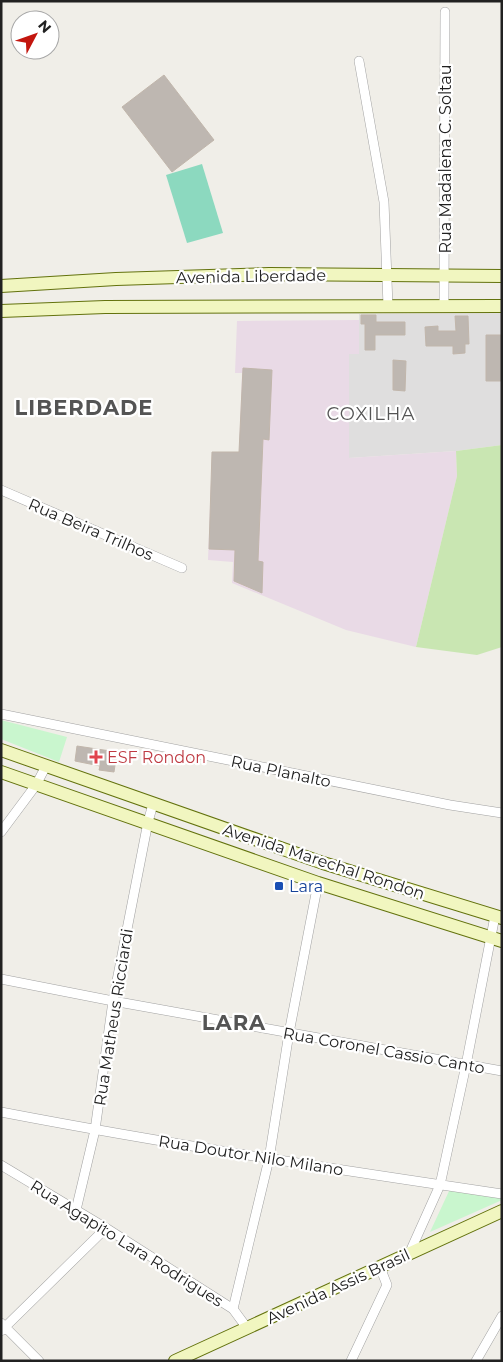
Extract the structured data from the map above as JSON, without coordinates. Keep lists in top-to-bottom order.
{
  "streets": {
    "main road": ["Avenida Liberdade", "Avenida Marechal Rondon", "Avenida Assis Brasil"],
    "street": [
      "Rua Madalena C. Soltau",
      "Rua Beira Trilhos",
      "Rua Planalto",
      "Rua Matheus Ricciardi",
      "Rua Coronel Cassio Canto",
      "Rua Doutor Nilo Milano",
      "Rua Agapito Lara Rodrigues"
    ]
  },
  "crossings": [
    ["Rua Madalena C. Soltau", "Avenida Liberdade"],
    ["Avenida Marechal Rondon", "Rua Matheus Ricciardi"],
    ["Rua Matheus Ricciardi", "Rua Coronel Cassio Canto"],
    ["Rua Matheus Ricciardi", "Rua Doutor Nilo Milano"],
    ["Rua Matheus Ricciardi", "Rua Agapito Lara Rodrigues"],
    ["Rua Agapito Lara Rodrigues", "Avenida Assis Brasil"]
  ],
  "districts": ["LIBERDADE", "COXILHA", "LARA"],
  "places": {
    "health": ["ESF Rondon"],
    "transit": ["Lara"]
  },
  "north": "top right"
}
